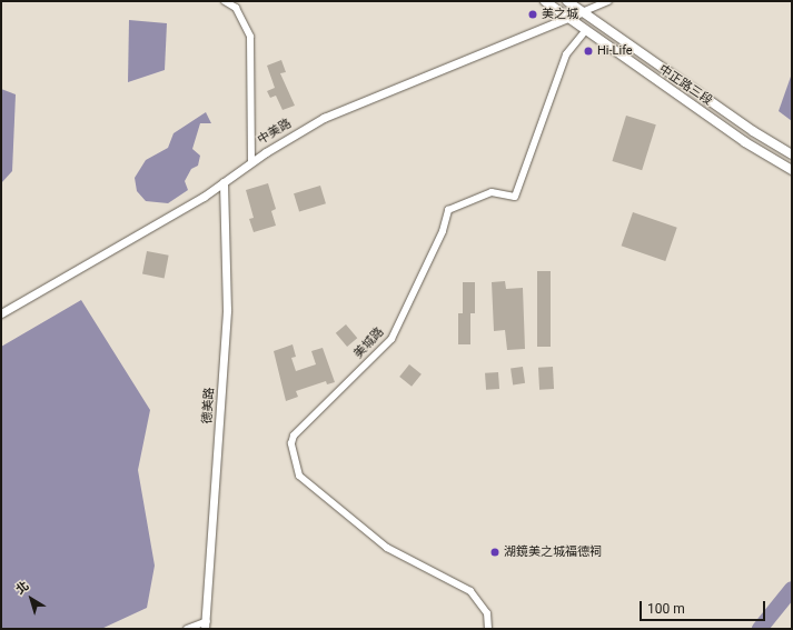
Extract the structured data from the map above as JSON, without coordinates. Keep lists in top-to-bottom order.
{
  "streets": {
    "main road": ["中正路三段"],
    "street": ["中美路", "美城路", "德美路"]
  },
  "crossings": [
    ["中正路三段", "中美路"],
    ["中正路三段", "美城路"],
    ["中美路", "德美路"]
  ],
  "places": ["美之城", "Hi-Life", "湖鏡美之城福德祠"],
  "scale_bar": "100 m",
  "north": "top left"
}
